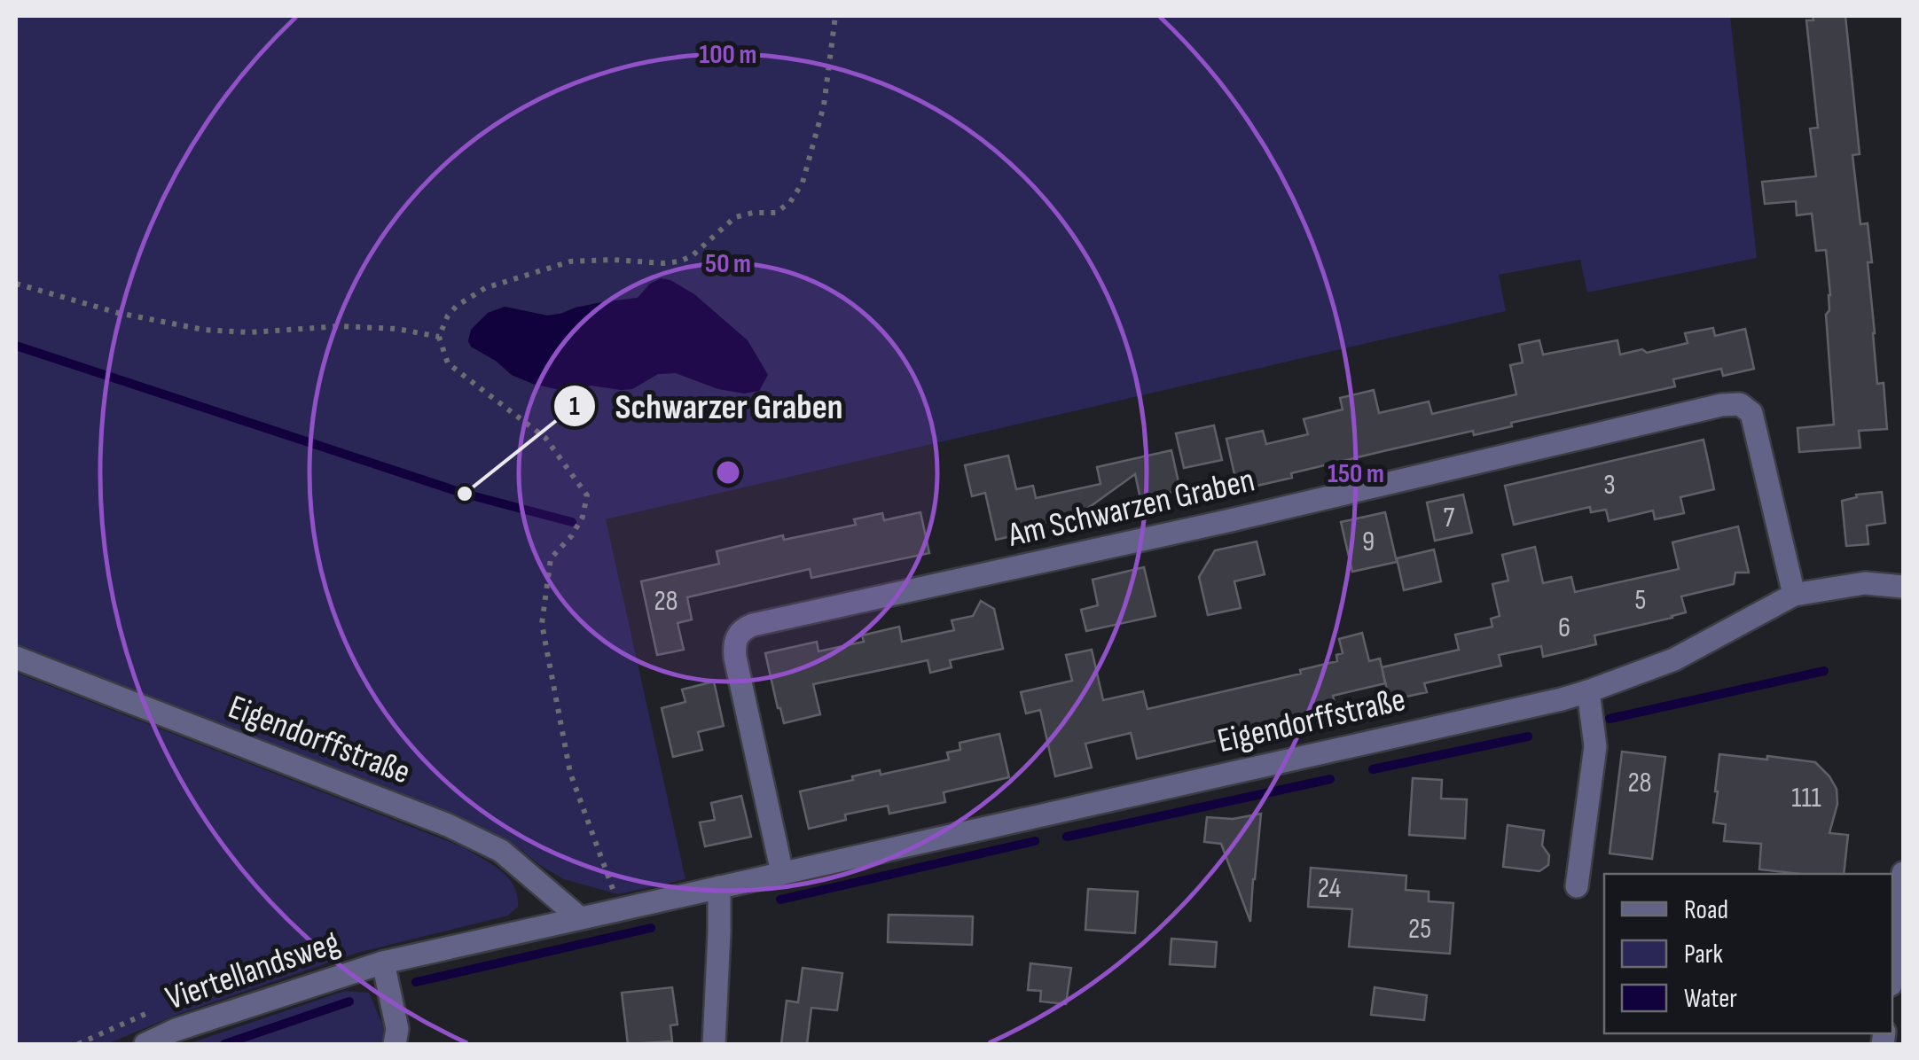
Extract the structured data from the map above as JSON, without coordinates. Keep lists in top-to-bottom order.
{
  "streets": {
    "street": ["Am Schwarzen Graben", "Eigendorffstraße", "Viertellandsweg"]
  },
  "crossings": [
    ["Am Schwarzen Graben", "Eigendorffstraße"],
    ["Eigendorffstraße", "Viertellandsweg"]
  ],
  "places": ["Schwarzer Graben"],
  "house_numbers": [
    "3",
    "7",
    "9",
    "5",
    "28",
    "6",
    "28",
    "111",
    "24",
    "25"
  ],
  "legend": ["Road", "Park", "Water"],
  "rings": ["100 m", "50 m", "150 m"]
}
